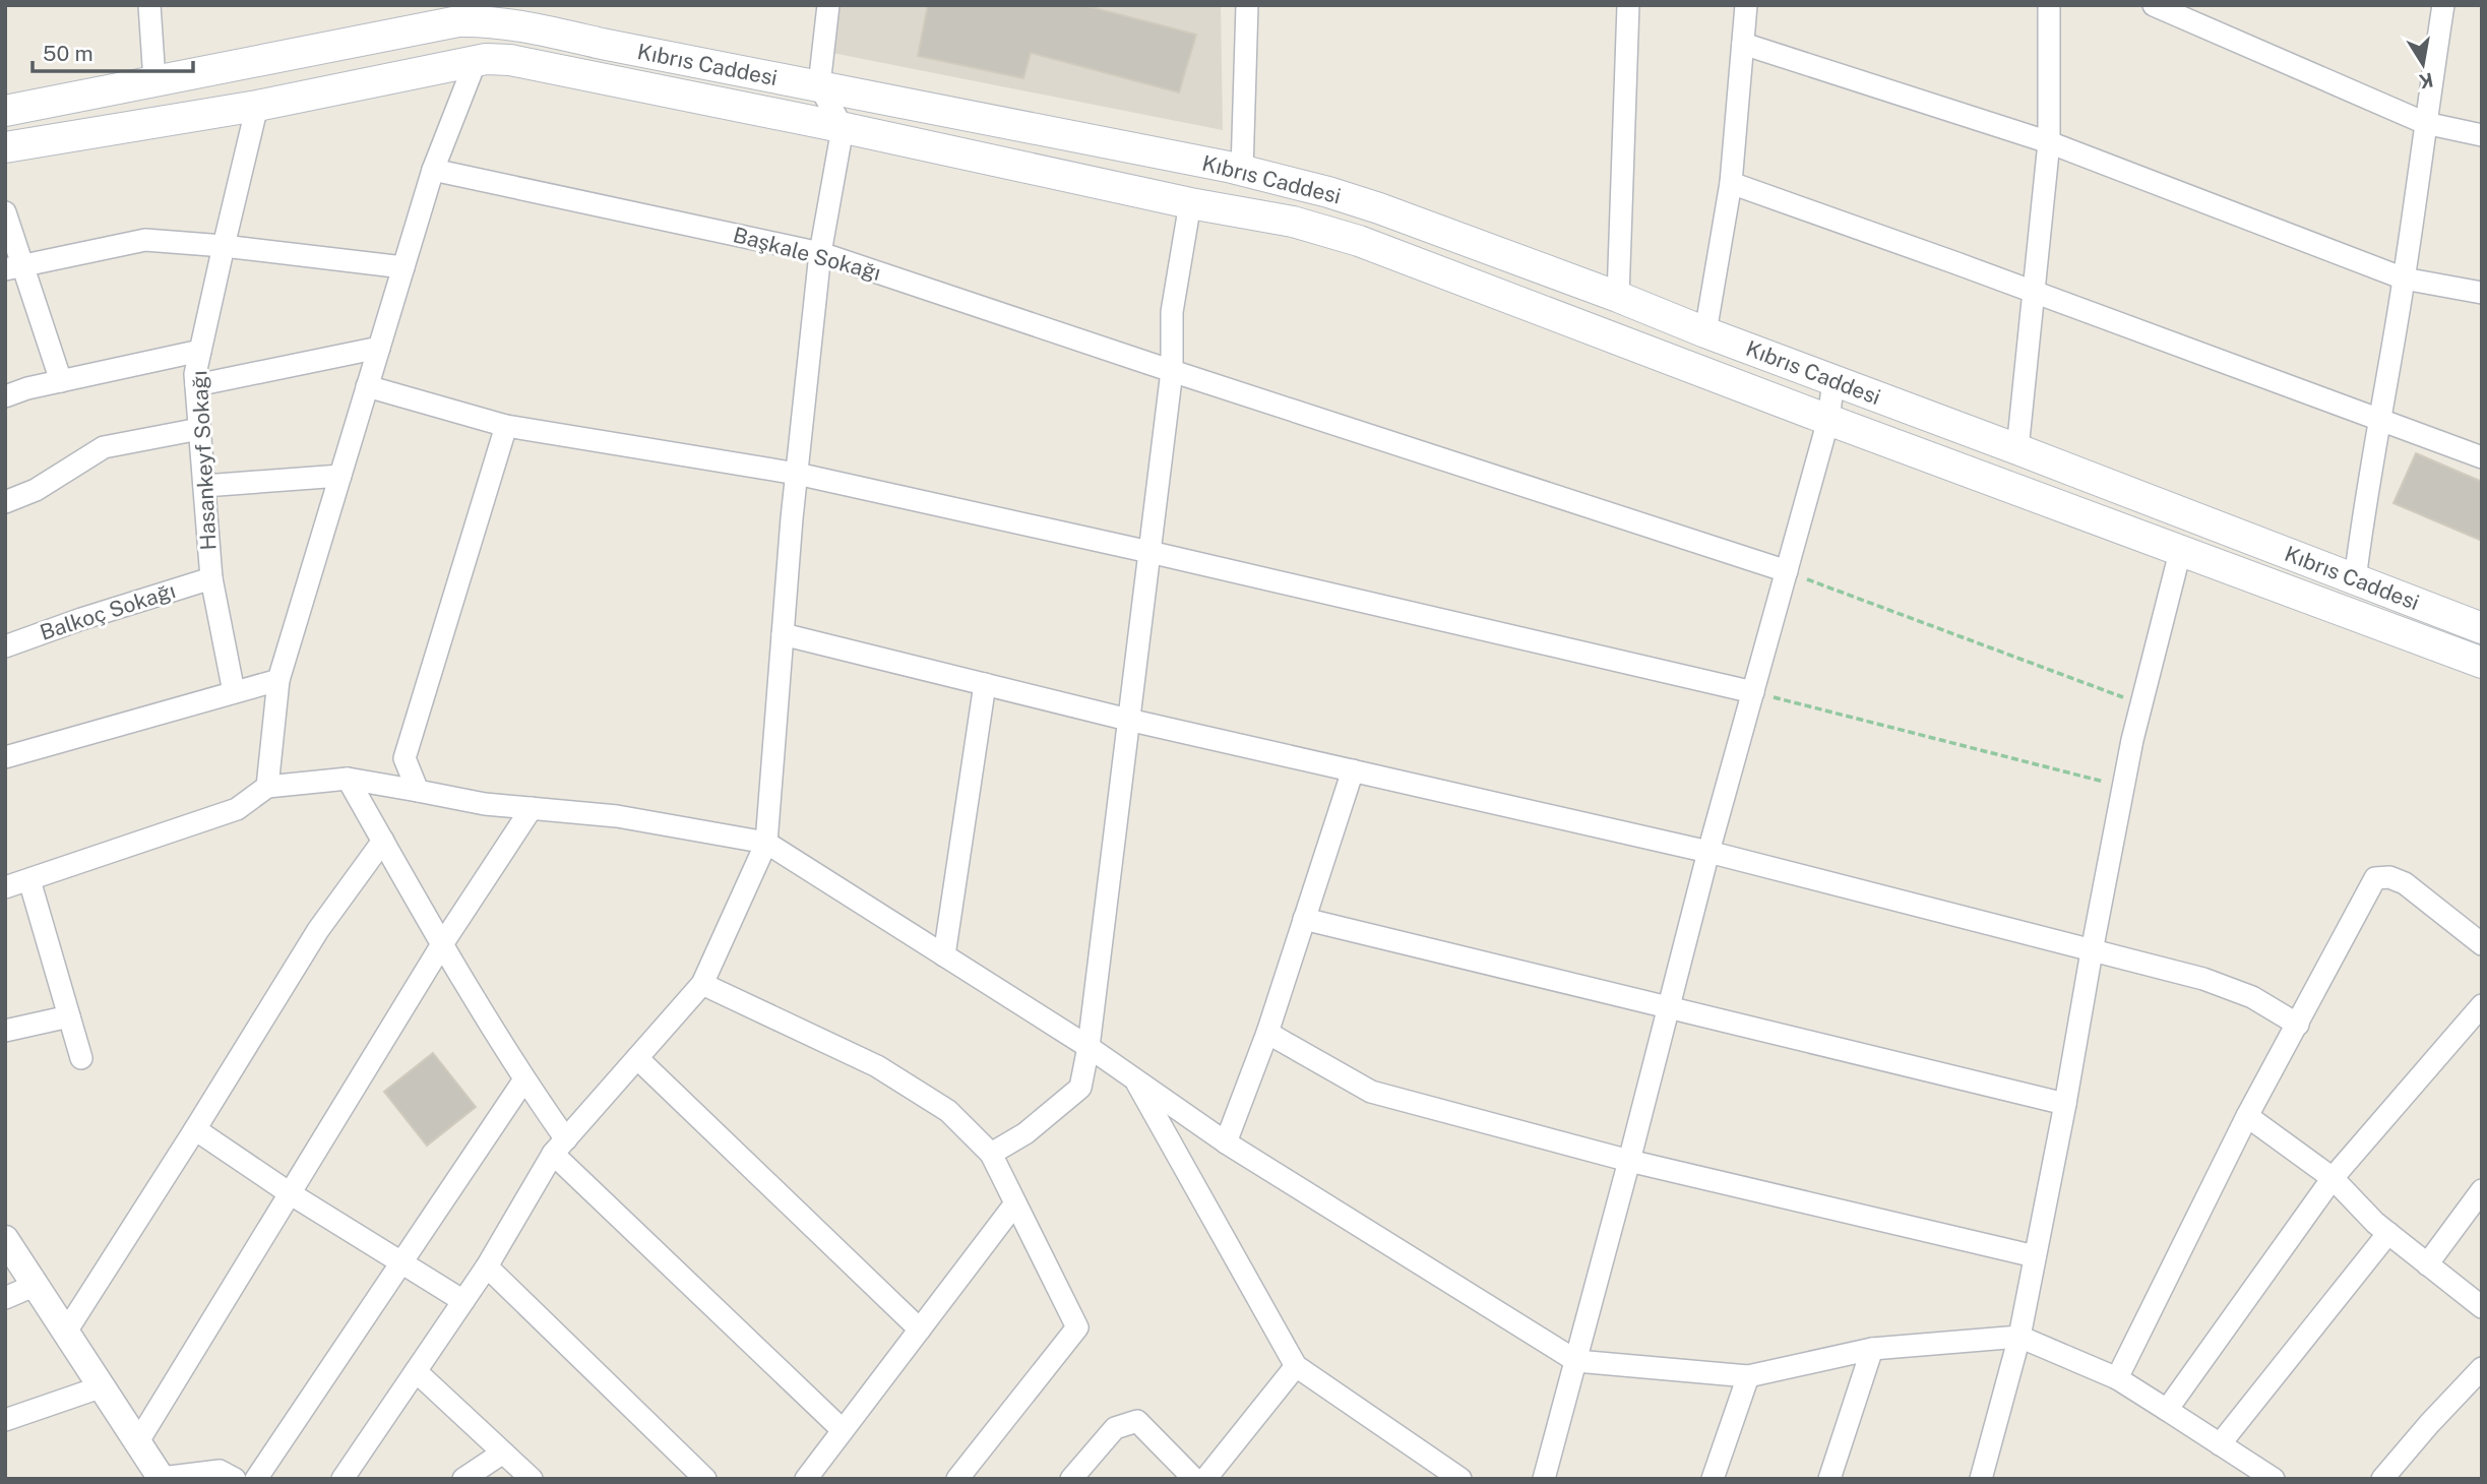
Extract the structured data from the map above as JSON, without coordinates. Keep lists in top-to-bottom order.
{
  "streets": {
    "main road": ["Kıbrıs Caddesi"],
    "street": ["Başkale Sokağı", "Hasankeyf Sokağı", "Balkoç Sokağı"]
  },
  "crossings": [
    ["Hasankeyf Sokağı", "Balkoç Sokağı"]
  ],
  "scale_bar": "50 m",
  "north": "bottom"
}
